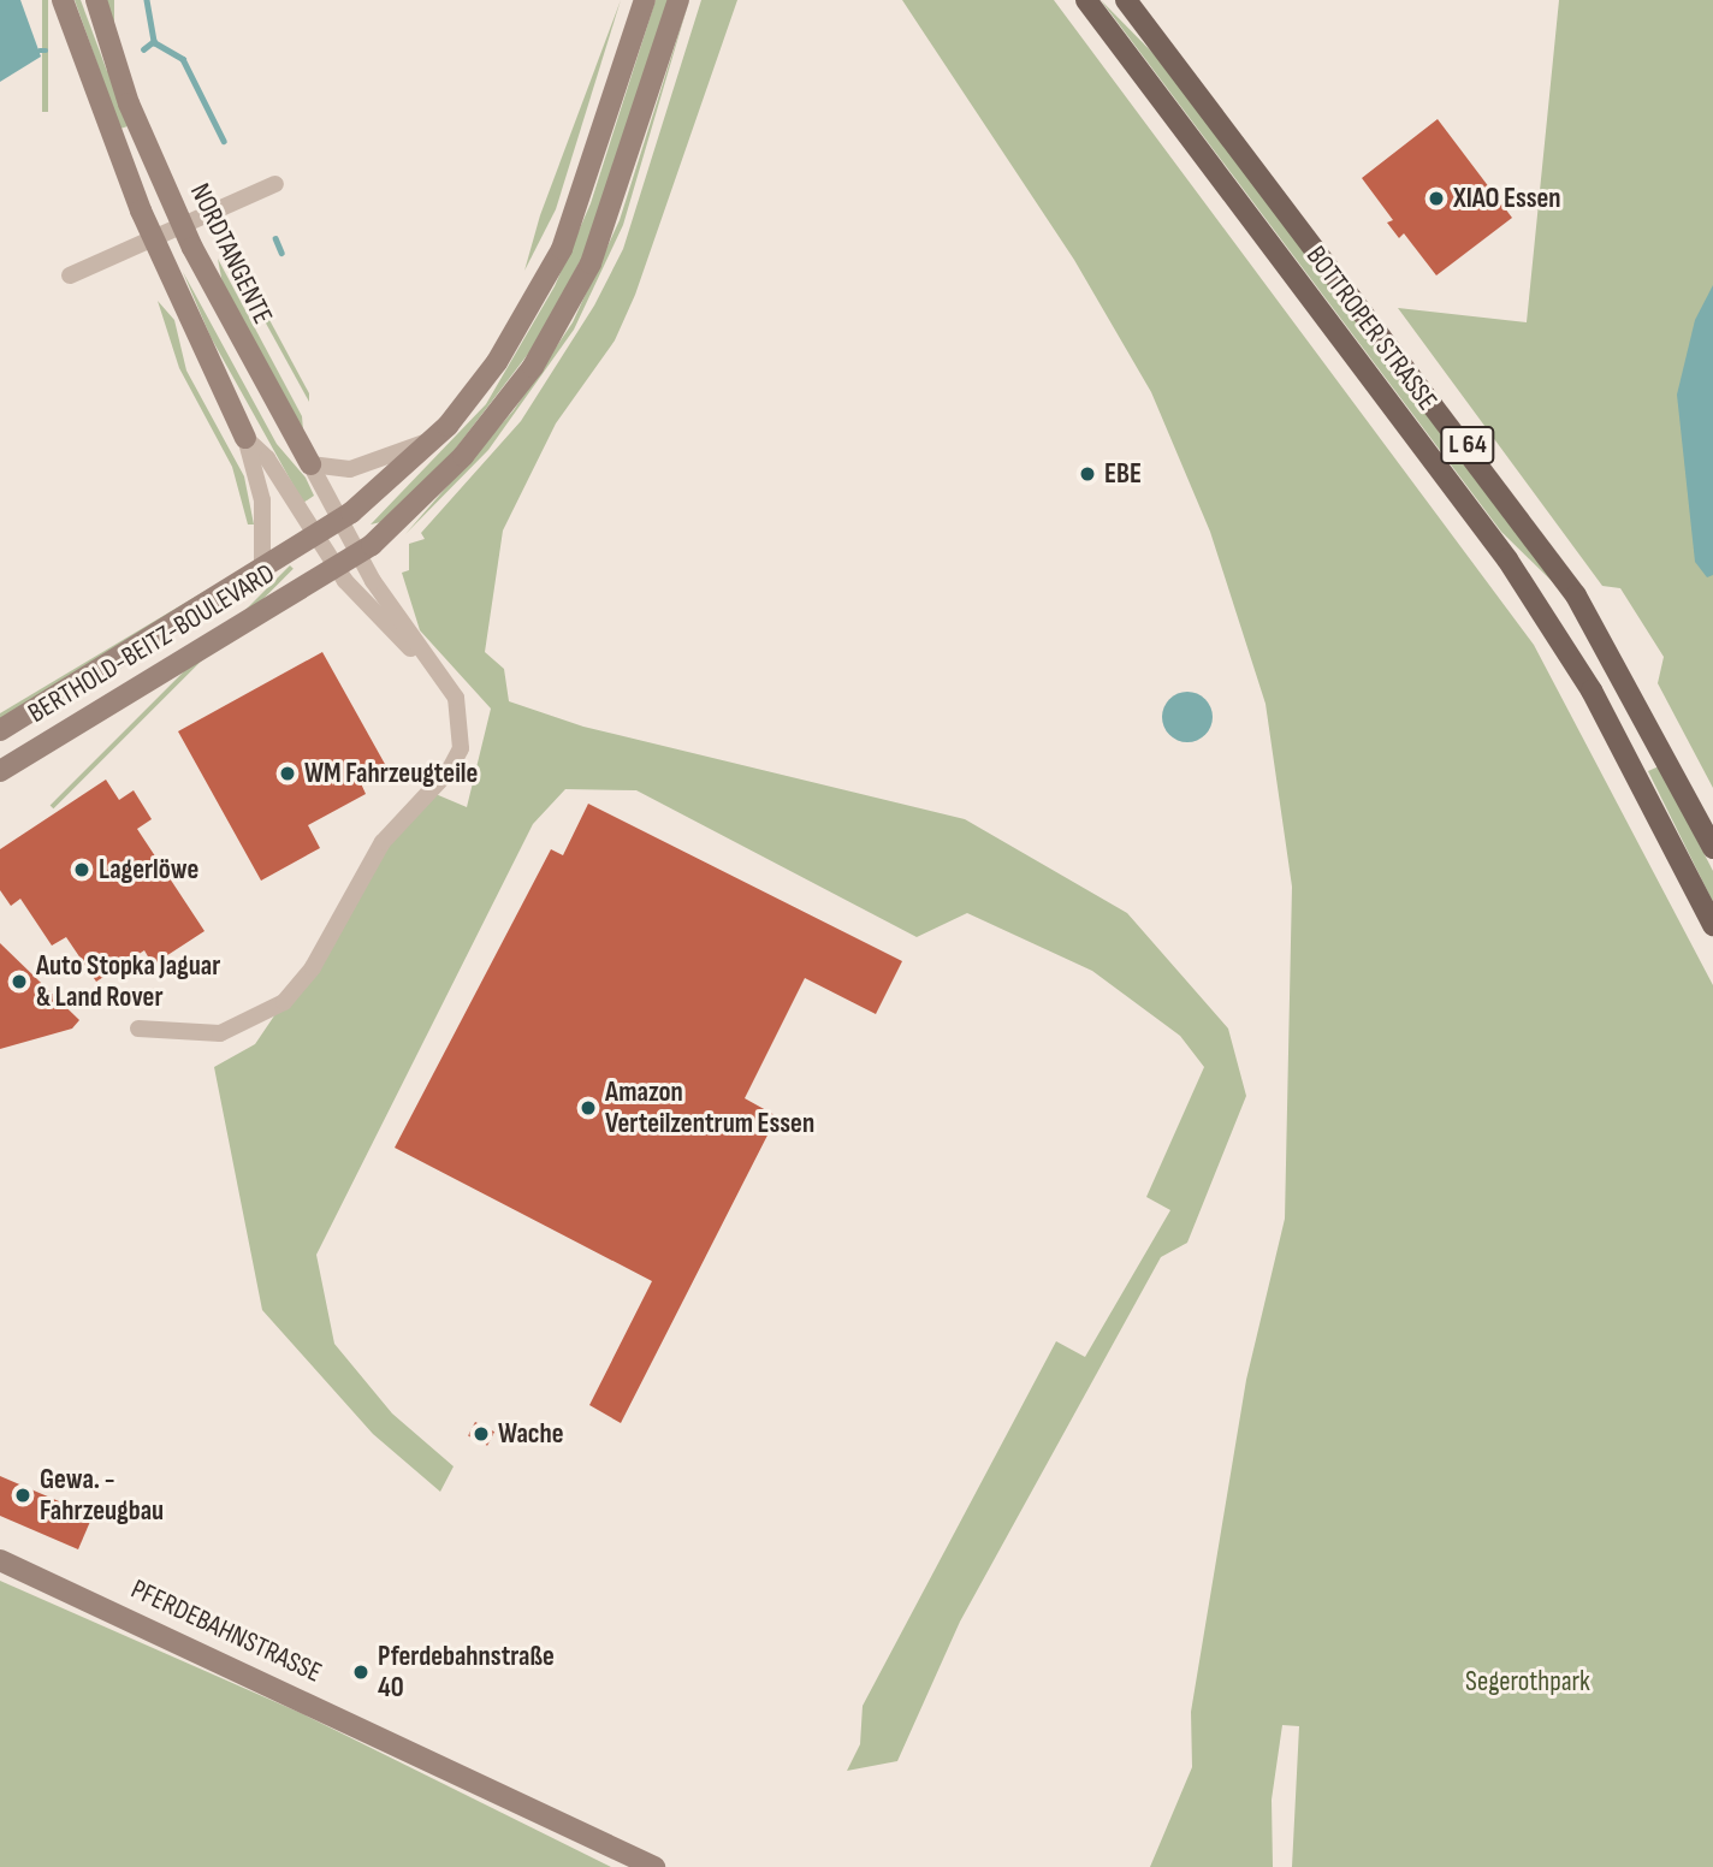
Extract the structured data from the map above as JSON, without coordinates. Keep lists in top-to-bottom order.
{
  "streets": {
    "main road": [
      "NORDTANGENTE",
      "BOTTROPER STRASSE",
      "L 64",
      "BERTHOLD-BEITZ-BOULEVARD",
      "PFERDEBAHNSTRASSE"
    ]
  },
  "crossings": [
    ["NORDTANGENTE", "BERTHOLD-BEITZ-BOULEVARD"]
  ],
  "parks": ["Segerothpark"],
  "places": [
    "XIAO Essen",
    "EBE",
    "WM Fahrzeugteile",
    "Lagerlöwe",
    "Auto Stopka Jaguar & Land Rover",
    "Amazon Verteilzentrum Essen",
    "Wache",
    "Gewa. - Fahrzeugbau",
    "Pferdebahnstraße 40"
  ]
}
